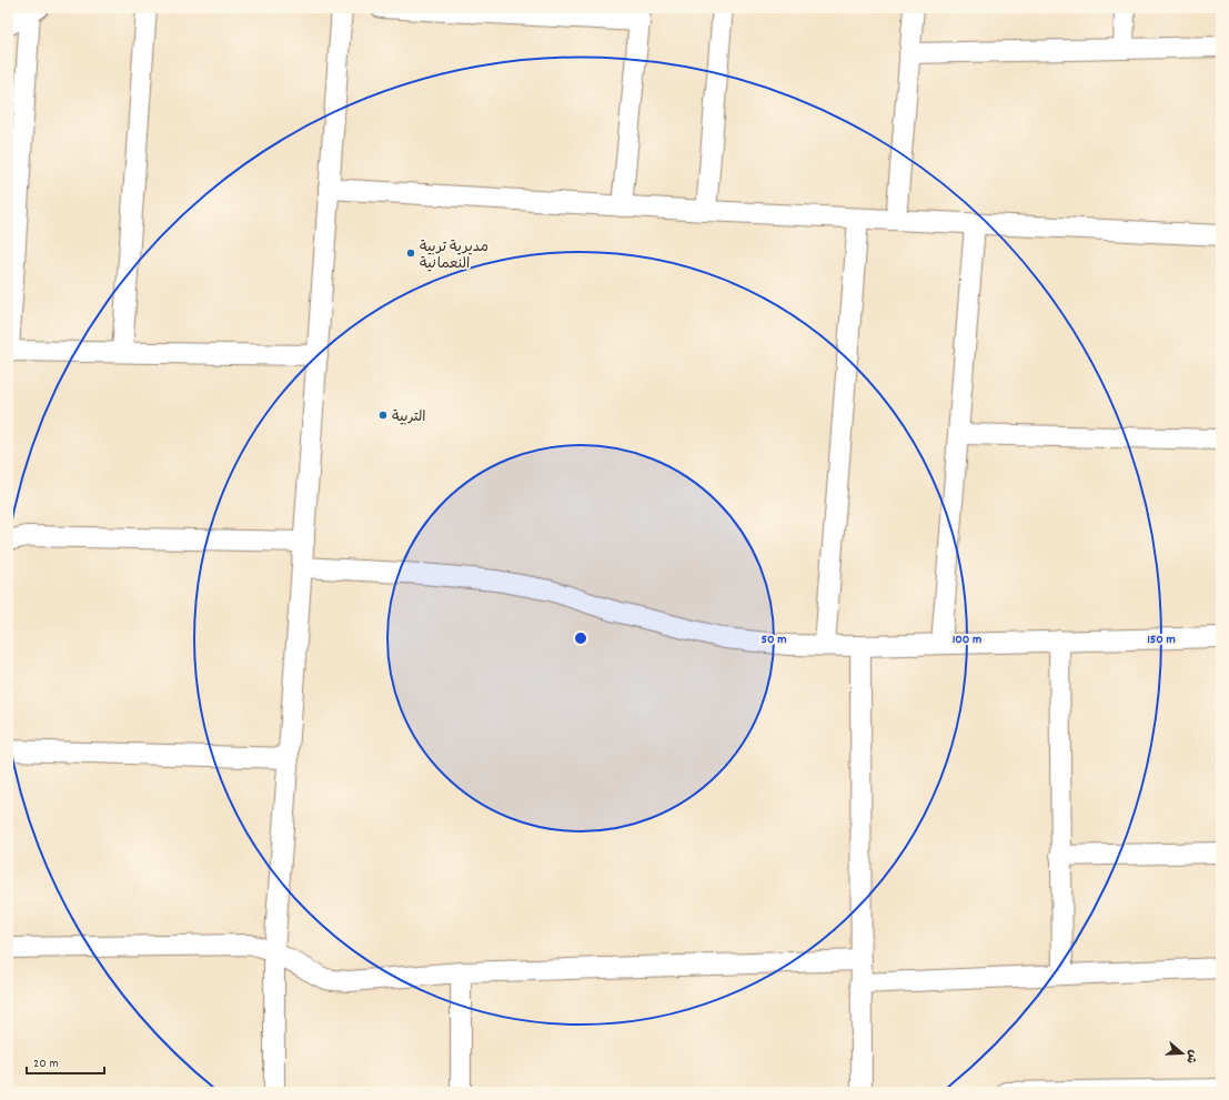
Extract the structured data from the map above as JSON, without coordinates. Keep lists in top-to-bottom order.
{
  "places": ["مديرية تربية النعمانية", "التربية"],
  "scale_bar": "20 m",
  "north": "right",
  "rings": ["50 m", "100 m", "150 m"]
}
